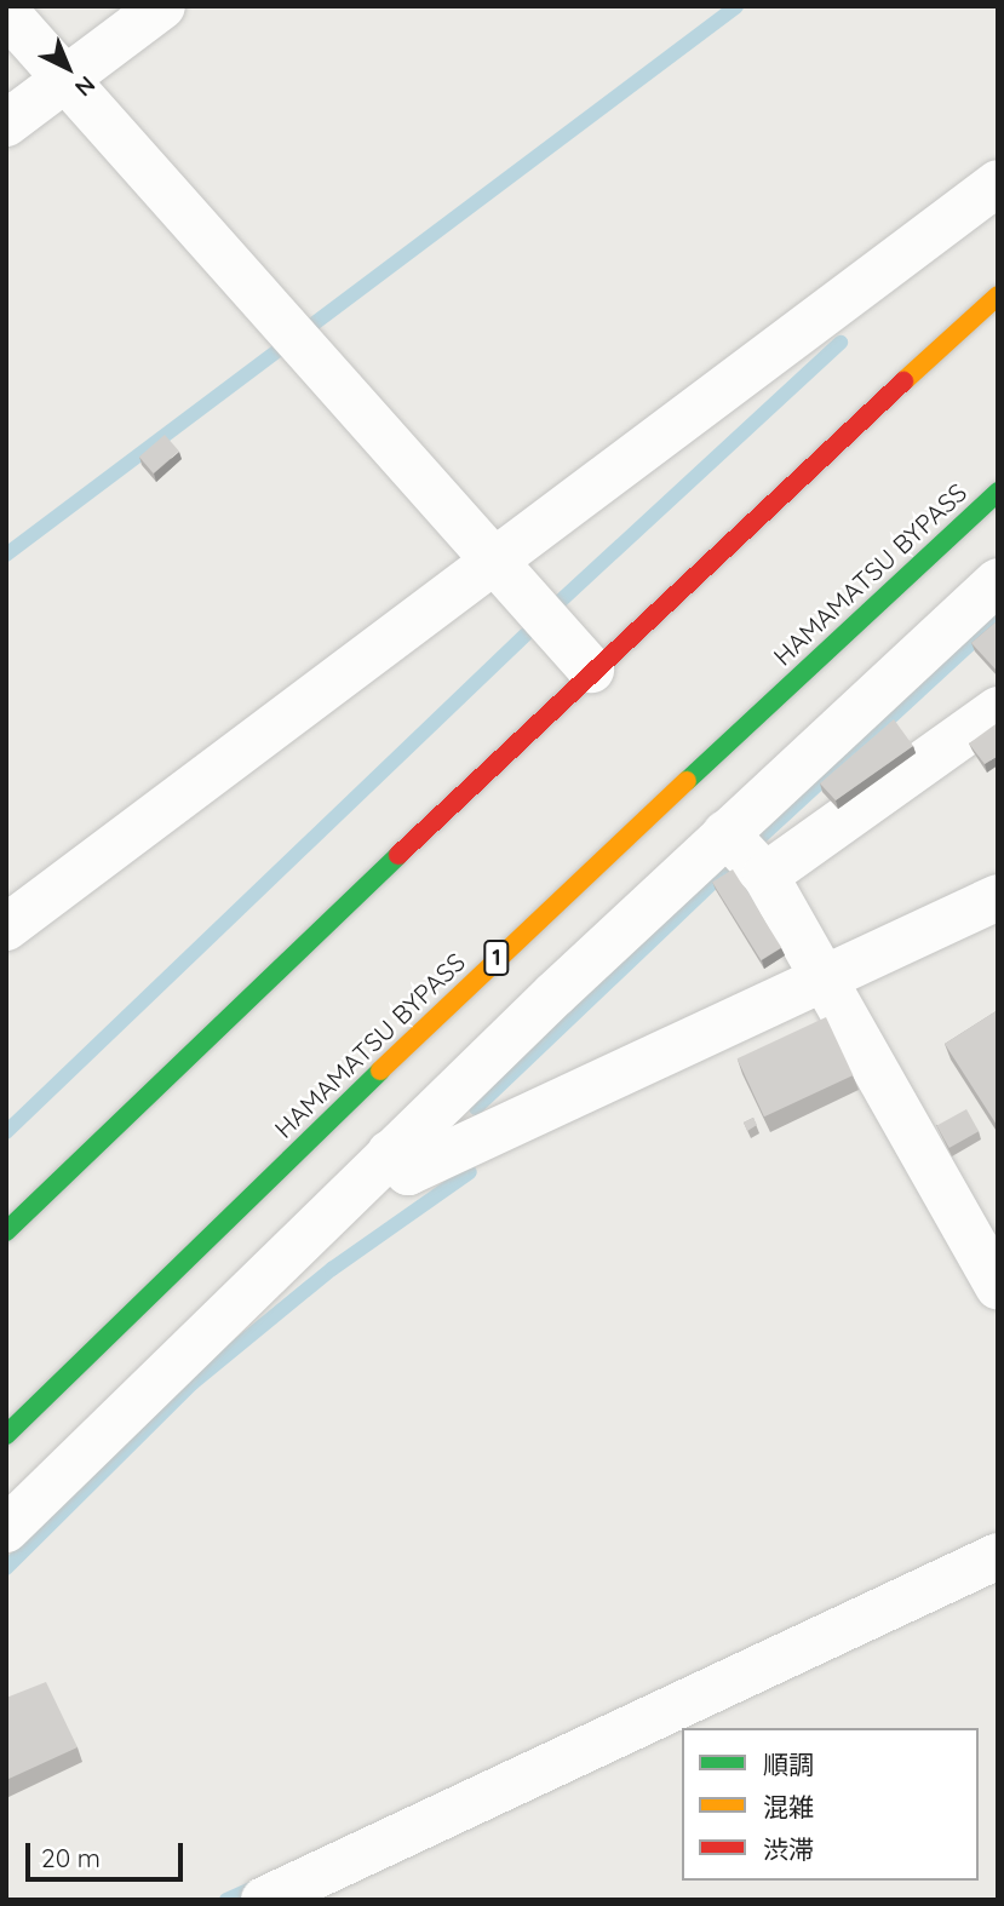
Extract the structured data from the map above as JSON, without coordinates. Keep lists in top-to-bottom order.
{
  "streets": {
    "highway": ["HAMAMATSU BYPASS", "1"]
  },
  "legend": ["順調", "混雑", "渋滞"],
  "scale_bar": "20 m",
  "north": "bottom right"
}
